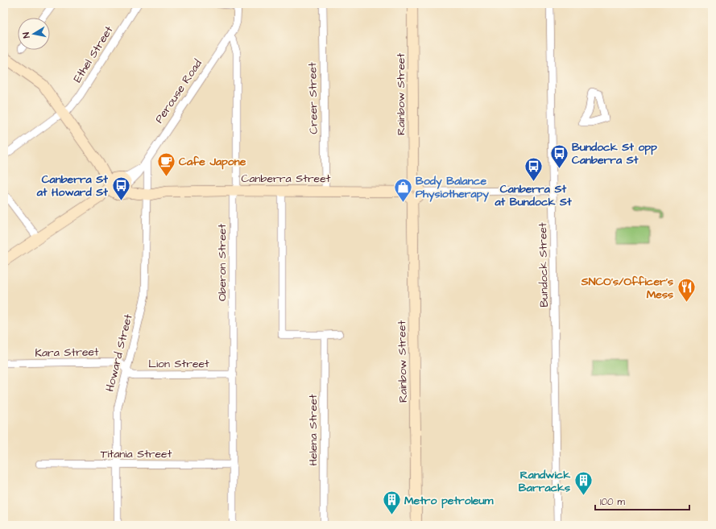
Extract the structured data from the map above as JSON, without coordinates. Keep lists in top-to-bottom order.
{
  "streets": {
    "street": [
      "Ethel Street",
      "Perouse Road",
      "Rainbow Street",
      "Creer Street",
      "Canberra Street",
      "Oberon Street",
      "Bundock Street",
      "Kara Street",
      "Howard Street",
      "Lion Street",
      "Helena Street",
      "Titania Street"
    ]
  },
  "crossings": [
    ["Perouse Road", "Canberra Street"],
    ["Perouse Road", "Oberon Street"],
    ["Rainbow Street", "Canberra Street"],
    ["Creer Street", "Canberra Street"],
    ["Canberra Street", "Oberon Street"],
    ["Canberra Street", "Bundock Street"],
    ["Canberra Street", "Howard Street"],
    ["Oberon Street", "Lion Street"],
    ["Oberon Street", "Titania Street"],
    ["Kara Street", "Howard Street"],
    ["Kara Street", "Lion Street"],
    ["Howard Street", "Lion Street"],
    ["Howard Street", "Titania Street"]
  ],
  "places": {
    "bus stop": ["Bundock St opp Canberra St", "Canberra St at Bundock St", "Canberra St at Howard St"],
    "cafe": ["Cafe Japone"],
    "shop": ["Body Balance Physiotherapy"],
    "restaurant": ["SNCO's/Officer's Mess"],
    "building": ["Randwick Barracks", "Metro petroleum"]
  },
  "scale_bar": "100 m",
  "north": "left"
}
